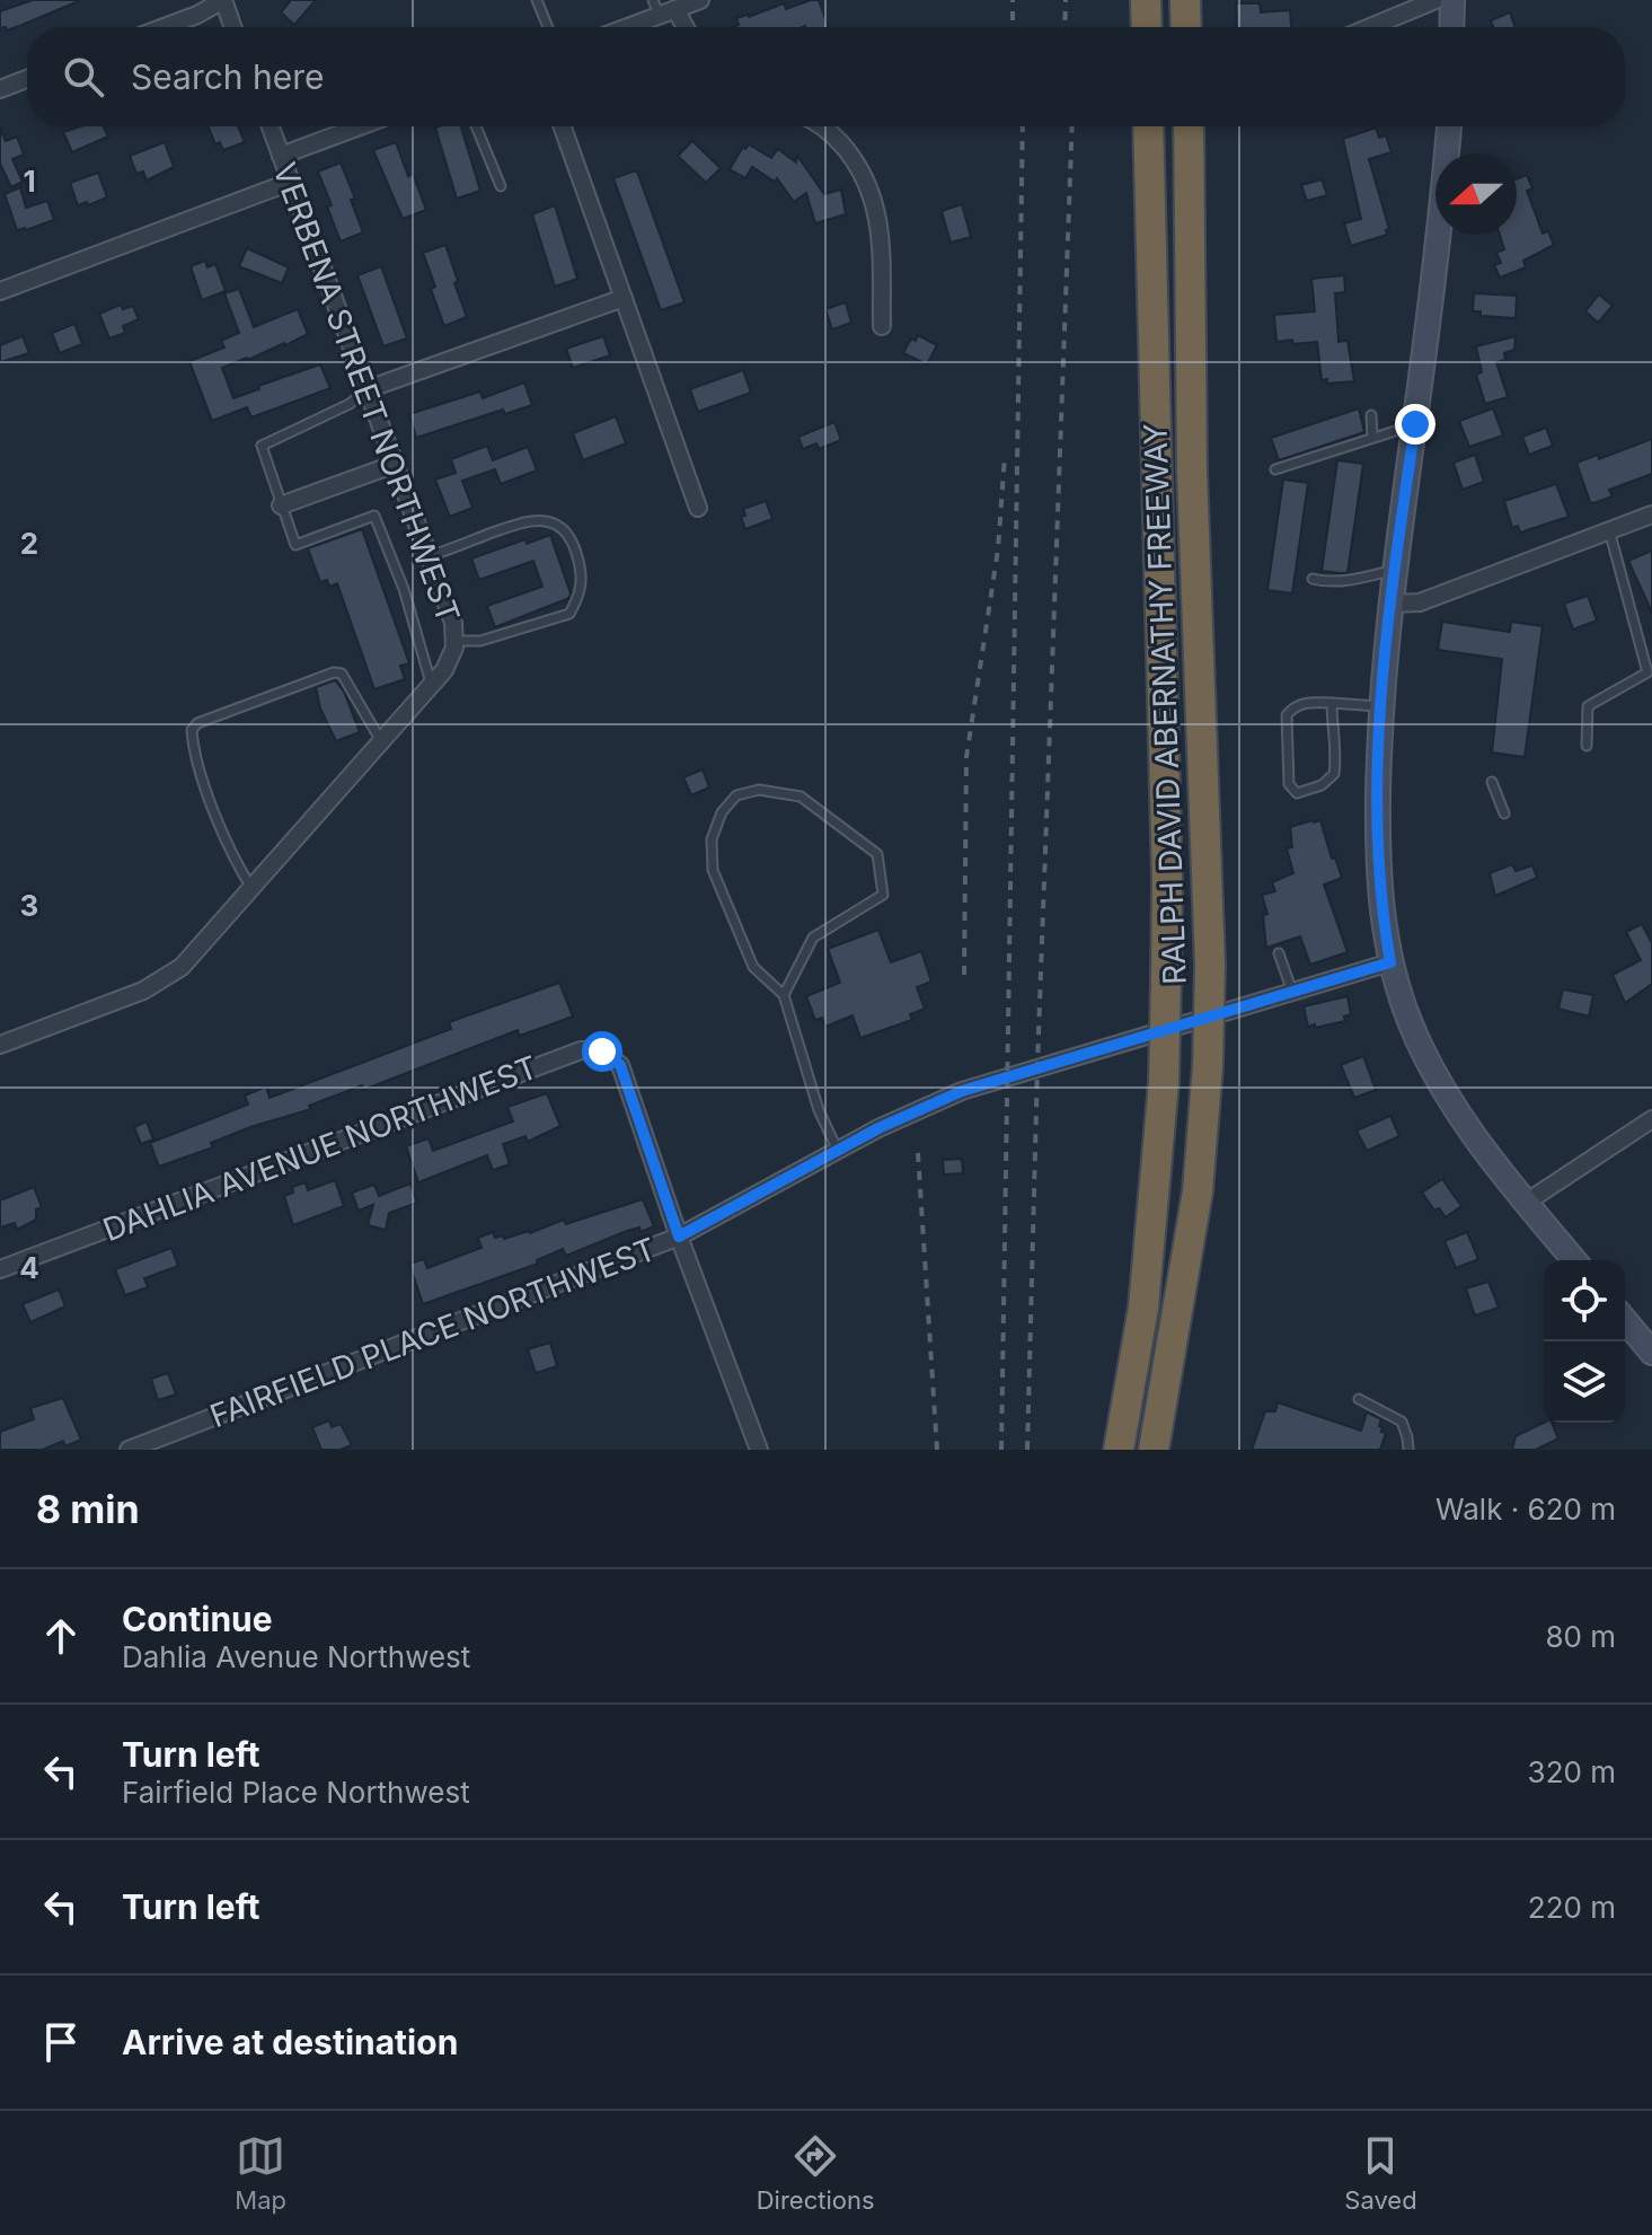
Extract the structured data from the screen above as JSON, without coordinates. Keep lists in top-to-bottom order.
{
  "streets": {
    "highway": ["RALPH DAVID ABERNATHY FREEWAY"],
    "street": ["VERBENA STREET NORTHWEST", "DAHLIA AVENUE NORTHWEST", "FAIRFIELD PLACE NORTHWEST"]
  },
  "crossings": [
    ["DAHLIA AVENUE NORTHWEST", "FAIRFIELD PLACE NORTHWEST"]
  ],
  "north": "left",
  "page": {
    "search": "Search here",
    "heading": ["8 min", "Walk · 620 m"],
    "list": [
      ["Continue", "Dahlia Avenue Northwest", "80 m"],
      ["Turn left", "Fairfield Place Northwest", "320 m"],
      ["Turn left", "220 m"],
      "Arrive at destination"
    ],
    "nav": ["Map", "Directions", "Saved"]
  },
  "grid": {
    "rows": [
      "1",
      "2",
      "3",
      "4"
    ]
  }
}
